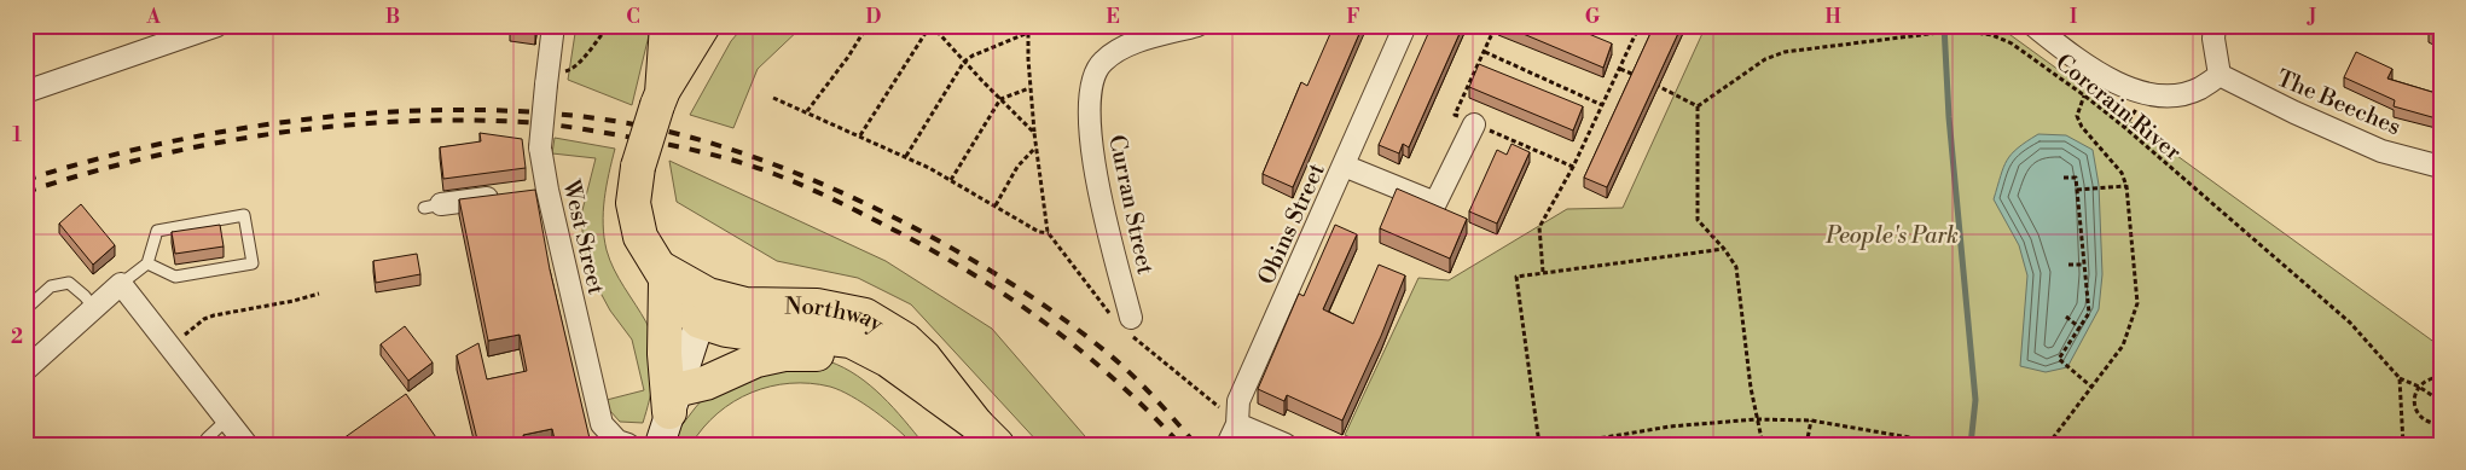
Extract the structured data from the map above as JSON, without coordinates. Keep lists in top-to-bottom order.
{
  "streets": {
    "highway": ["Northway"],
    "street": [
      "The Beeches",
      "Curran Street",
      "Obins Street",
      "West Street"
    ],
    "path": ["Corcrain River"]
  },
  "parks": ["People's Park"],
  "grid": {
    "columns": [
      "A",
      "B",
      "C",
      "D",
      "E",
      "F",
      "G",
      "H",
      "I",
      "J"
    ],
    "rows": ["1", "2"]
  }
}
